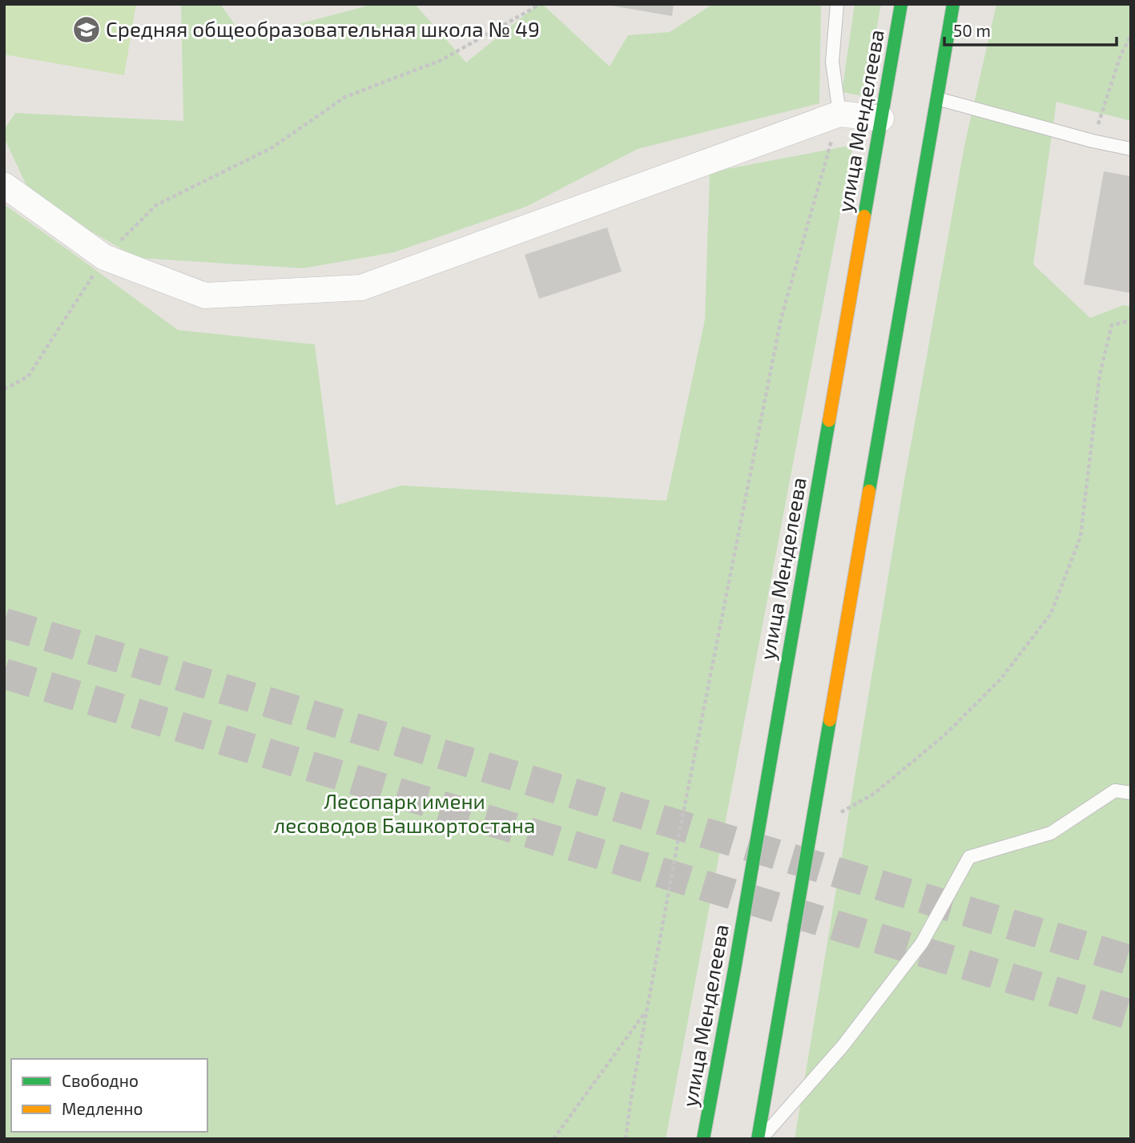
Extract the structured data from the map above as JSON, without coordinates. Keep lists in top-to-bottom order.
{
  "streets": {
    "main road": ["улица Менделеева"]
  },
  "parks": ["Лесопарк имени лесоводов Башкортостана"],
  "places": {
    "school or university": ["Средняя общеобразовательная школа № 49"]
  },
  "legend": ["Свободно", "Медленно"],
  "scale_bar": "50 m"
}
